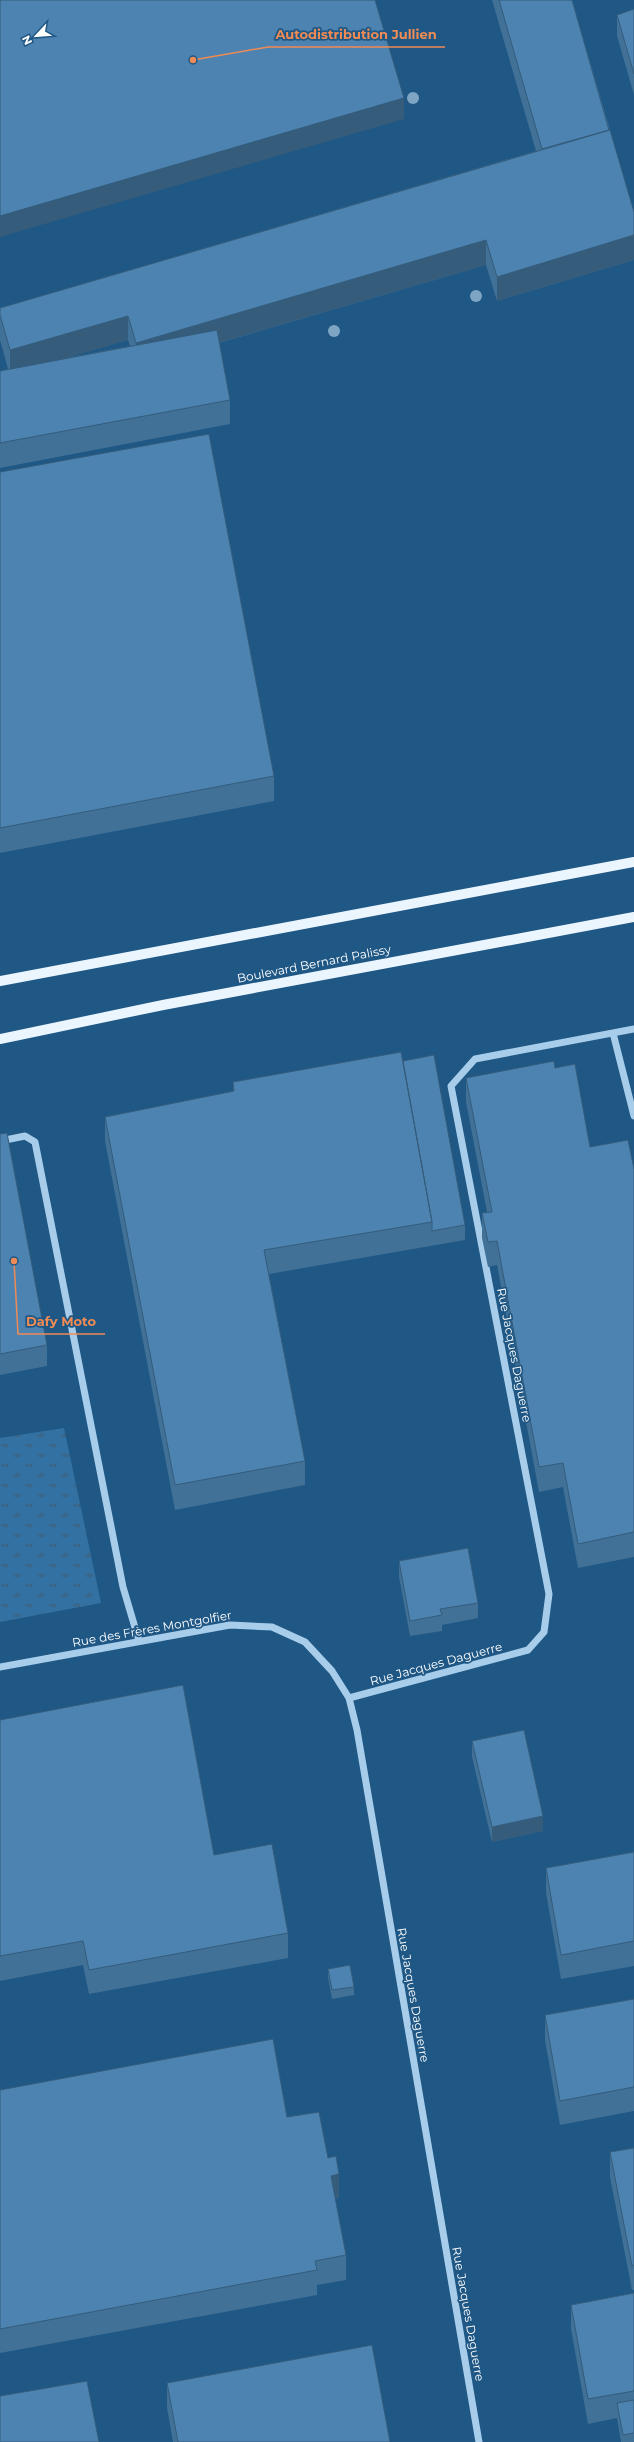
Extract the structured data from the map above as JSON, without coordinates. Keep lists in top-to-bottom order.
{
  "streets": {
    "main road": ["Boulevard Bernard Palissy"],
    "street": ["Rue Jacques Daguerre", "Rue des Frères Montgolfier"]
  },
  "crossings": [
    ["Rue Jacques Daguerre", "Rue des Frères Montgolfier"]
  ],
  "places": ["Autodistribution Jullien", "Dafy Moto"],
  "north": "bottom left"
}
